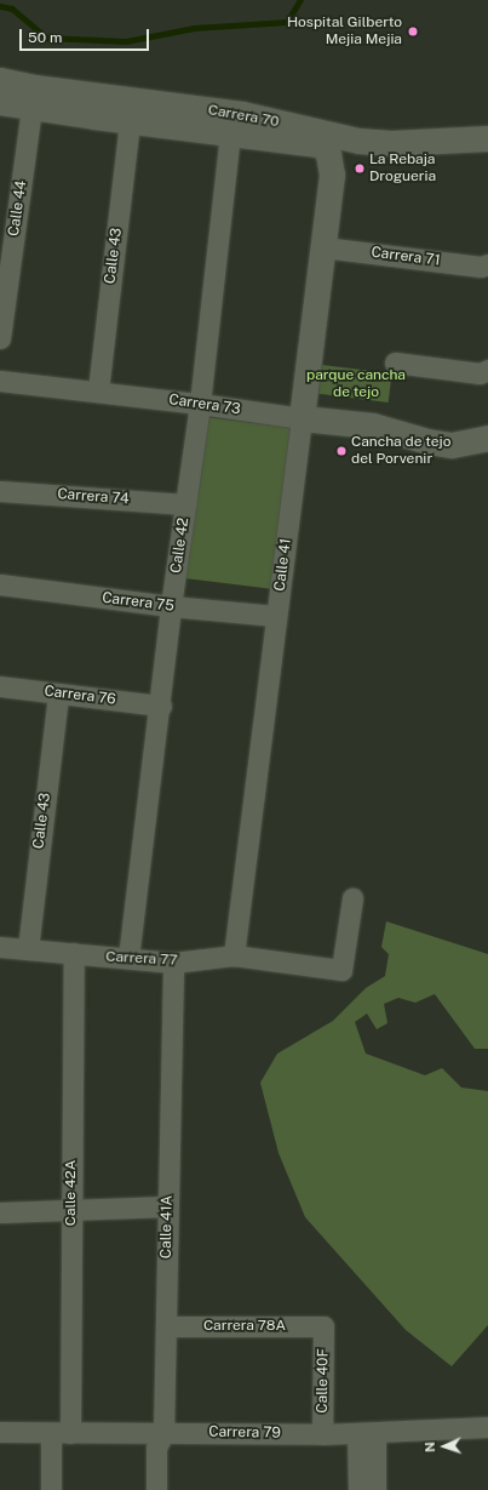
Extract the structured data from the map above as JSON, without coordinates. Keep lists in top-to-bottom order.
{
  "streets": {
    "street": [
      "Carrera 70",
      "Calle 44",
      "Calle 43",
      "Carrera 71",
      "Carrera 73",
      "Carrera 74",
      "Calle 42",
      "Calle 41",
      "Carrera 75",
      "Carrera 76",
      "Carrera 77",
      "Calle 42A",
      "Calle 41A",
      "Carrera 78A",
      "Calle 40F",
      "Carrera 79"
    ]
  },
  "crossings": [
    ["Carrera 70", "Calle 44"],
    ["Carrera 70", "Calle 43"],
    ["Carrera 70", "Calle 42"],
    ["Carrera 70", "Calle 41"],
    ["Calle 43", "Carrera 73"],
    ["Calle 43", "Carrera 76"],
    ["Calle 43", "Carrera 77"],
    ["Carrera 71", "Calle 41"],
    ["Carrera 73", "Calle 42"],
    ["Carrera 73", "Calle 41"],
    ["Carrera 74", "Calle 42"],
    ["Calle 42", "Carrera 75"],
    ["Calle 42", "Carrera 76"],
    ["Calle 42", "Carrera 77"],
    ["Calle 41", "Carrera 75"],
    ["Calle 41", "Carrera 77"],
    ["Carrera 77", "Calle 42A"],
    ["Carrera 77", "Calle 41A"],
    ["Calle 42A", "Carrera 79"],
    ["Calle 41A", "Carrera 78A"],
    ["Calle 41A", "Carrera 79"],
    ["Carrera 78A", "Calle 40F"],
    ["Calle 40F", "Carrera 79"]
  ],
  "parks": ["parque cancha de tejo"],
  "places": ["Hospital Gilberto Mejia Mejia", "La Rebaja Drogueria", "Cancha de tejo del Porvenir"],
  "scale_bar": "50 m",
  "north": "left"
}
